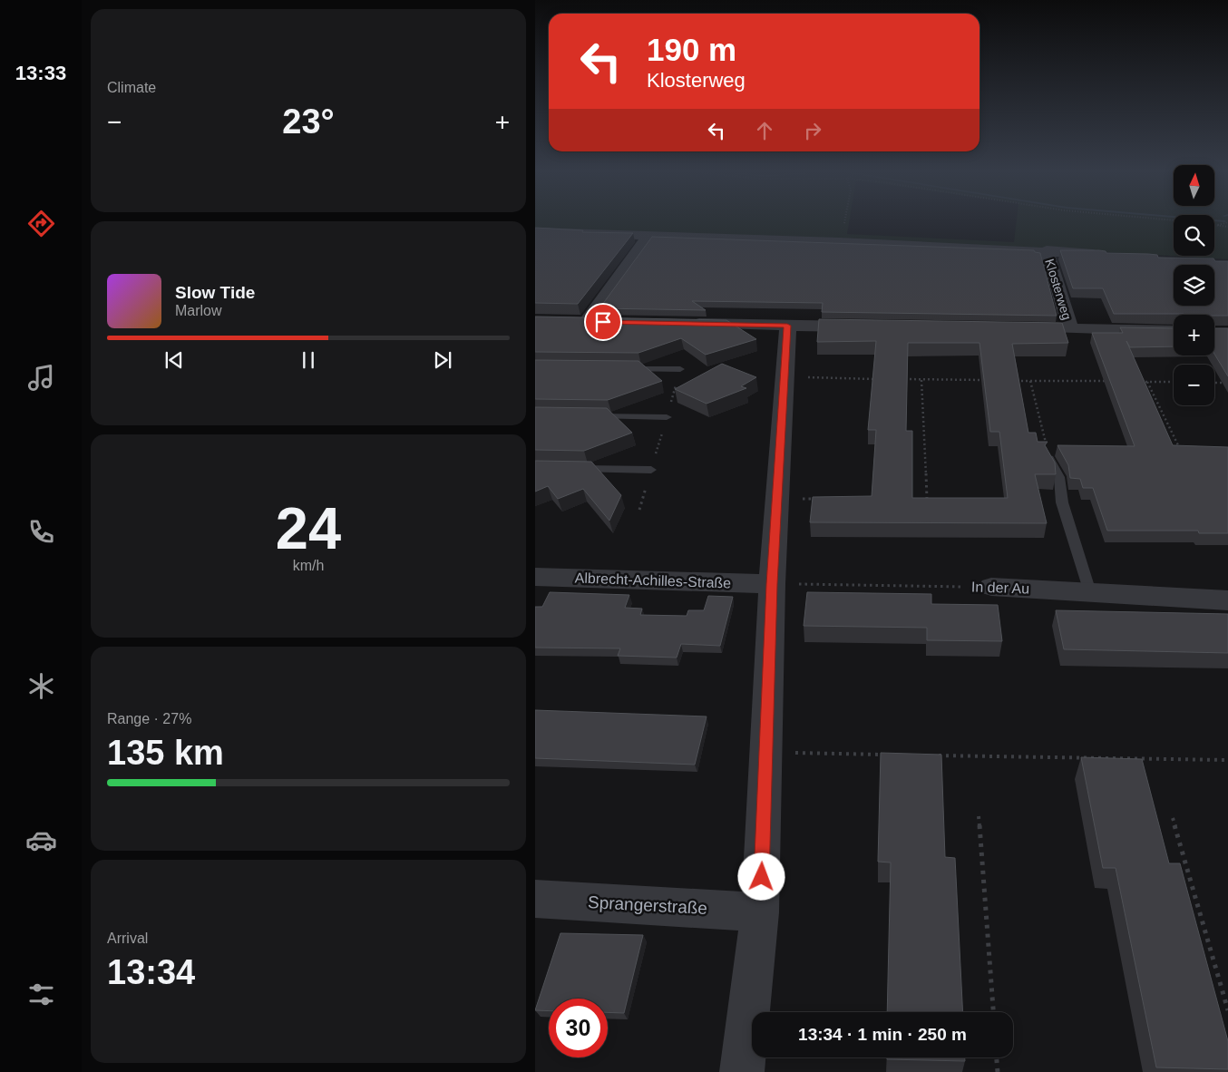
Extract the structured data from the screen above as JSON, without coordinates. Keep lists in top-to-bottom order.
{
  "streets": {
    "street": [
      "Klosterweg",
      "Albrecht-Achilles-Straße",
      "In der Au",
      "Sprangerstraße"
    ]
  },
  "crossings": [
    ["Albrecht-Achilles-Straße", "In der Au"]
  ],
  "north": "top",
  "page": {
    "tabs": "13:33",
    "tile": [
      "Climate",
      ["24", "km/h"],
      ["Range · 27%", "135 km"],
      ["Arrival", "13:34"]
    ],
    "turn": ["190 m", "Klosterweg"],
    "heat": ["−", "23°", "+"],
    "map_buttons": ["+", "−"],
    "song": ["Slow Tide", "Marlow"],
    "limit": "30",
    "trip": "13:34 · 1 min · 250 m"
  }
}
